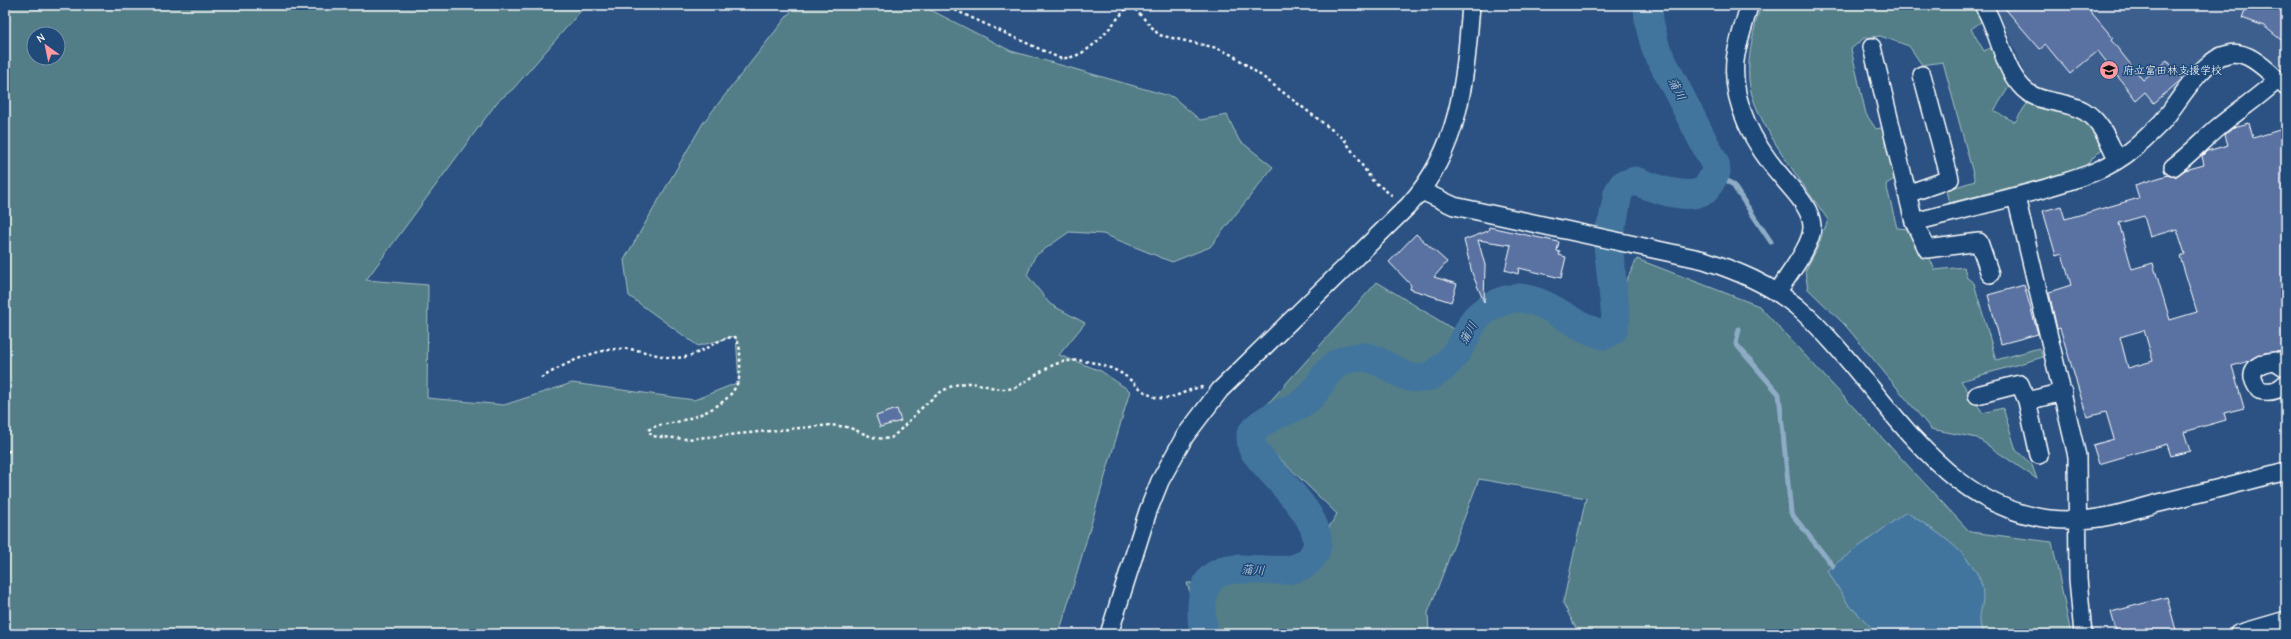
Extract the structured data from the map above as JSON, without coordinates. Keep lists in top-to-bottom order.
{
  "water": ["蒲川"],
  "places": {
    "school or university": ["府立富田林支援学校"]
  },
  "north": "top left"
}
